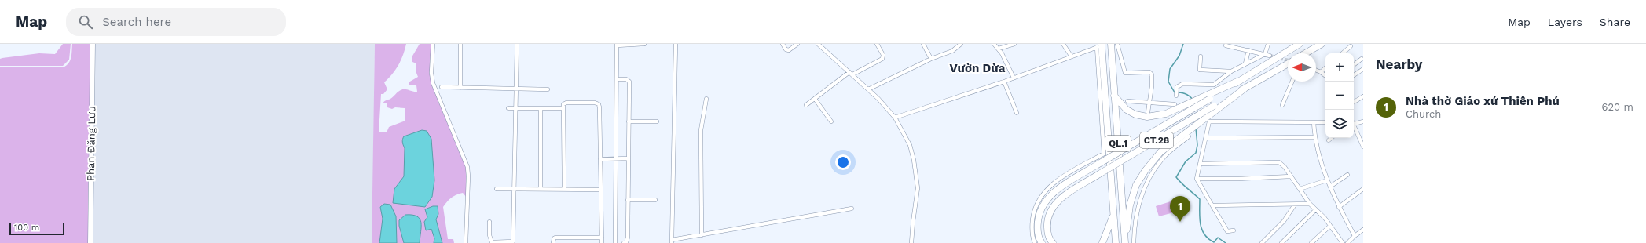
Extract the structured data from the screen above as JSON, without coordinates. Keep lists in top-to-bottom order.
{
  "streets": {
    "highway": ["CT.28", "QL.1"],
    "street": ["Phan Đăng Lưu"]
  },
  "crossings": [
    ["CT.28", "QL.1"]
  ],
  "districts": ["Vườn Dừa"],
  "scale_bar": "100 m",
  "north": "left",
  "page": {
    "header": "Map",
    "search": "Search here",
    "nav": ["Map", "Layers", "Share"],
    "heading": "Nearby",
    "map_buttons": ["+", "−"],
    "list": [
      {
        "mark": "1",
        "name": "Nhà thờ Giáo xứ Thiên Phú",
        "note": "Church",
        "value": "620 m"
      }
    ],
    "pins": "1",
    "scale": "100 m"
  }
}
